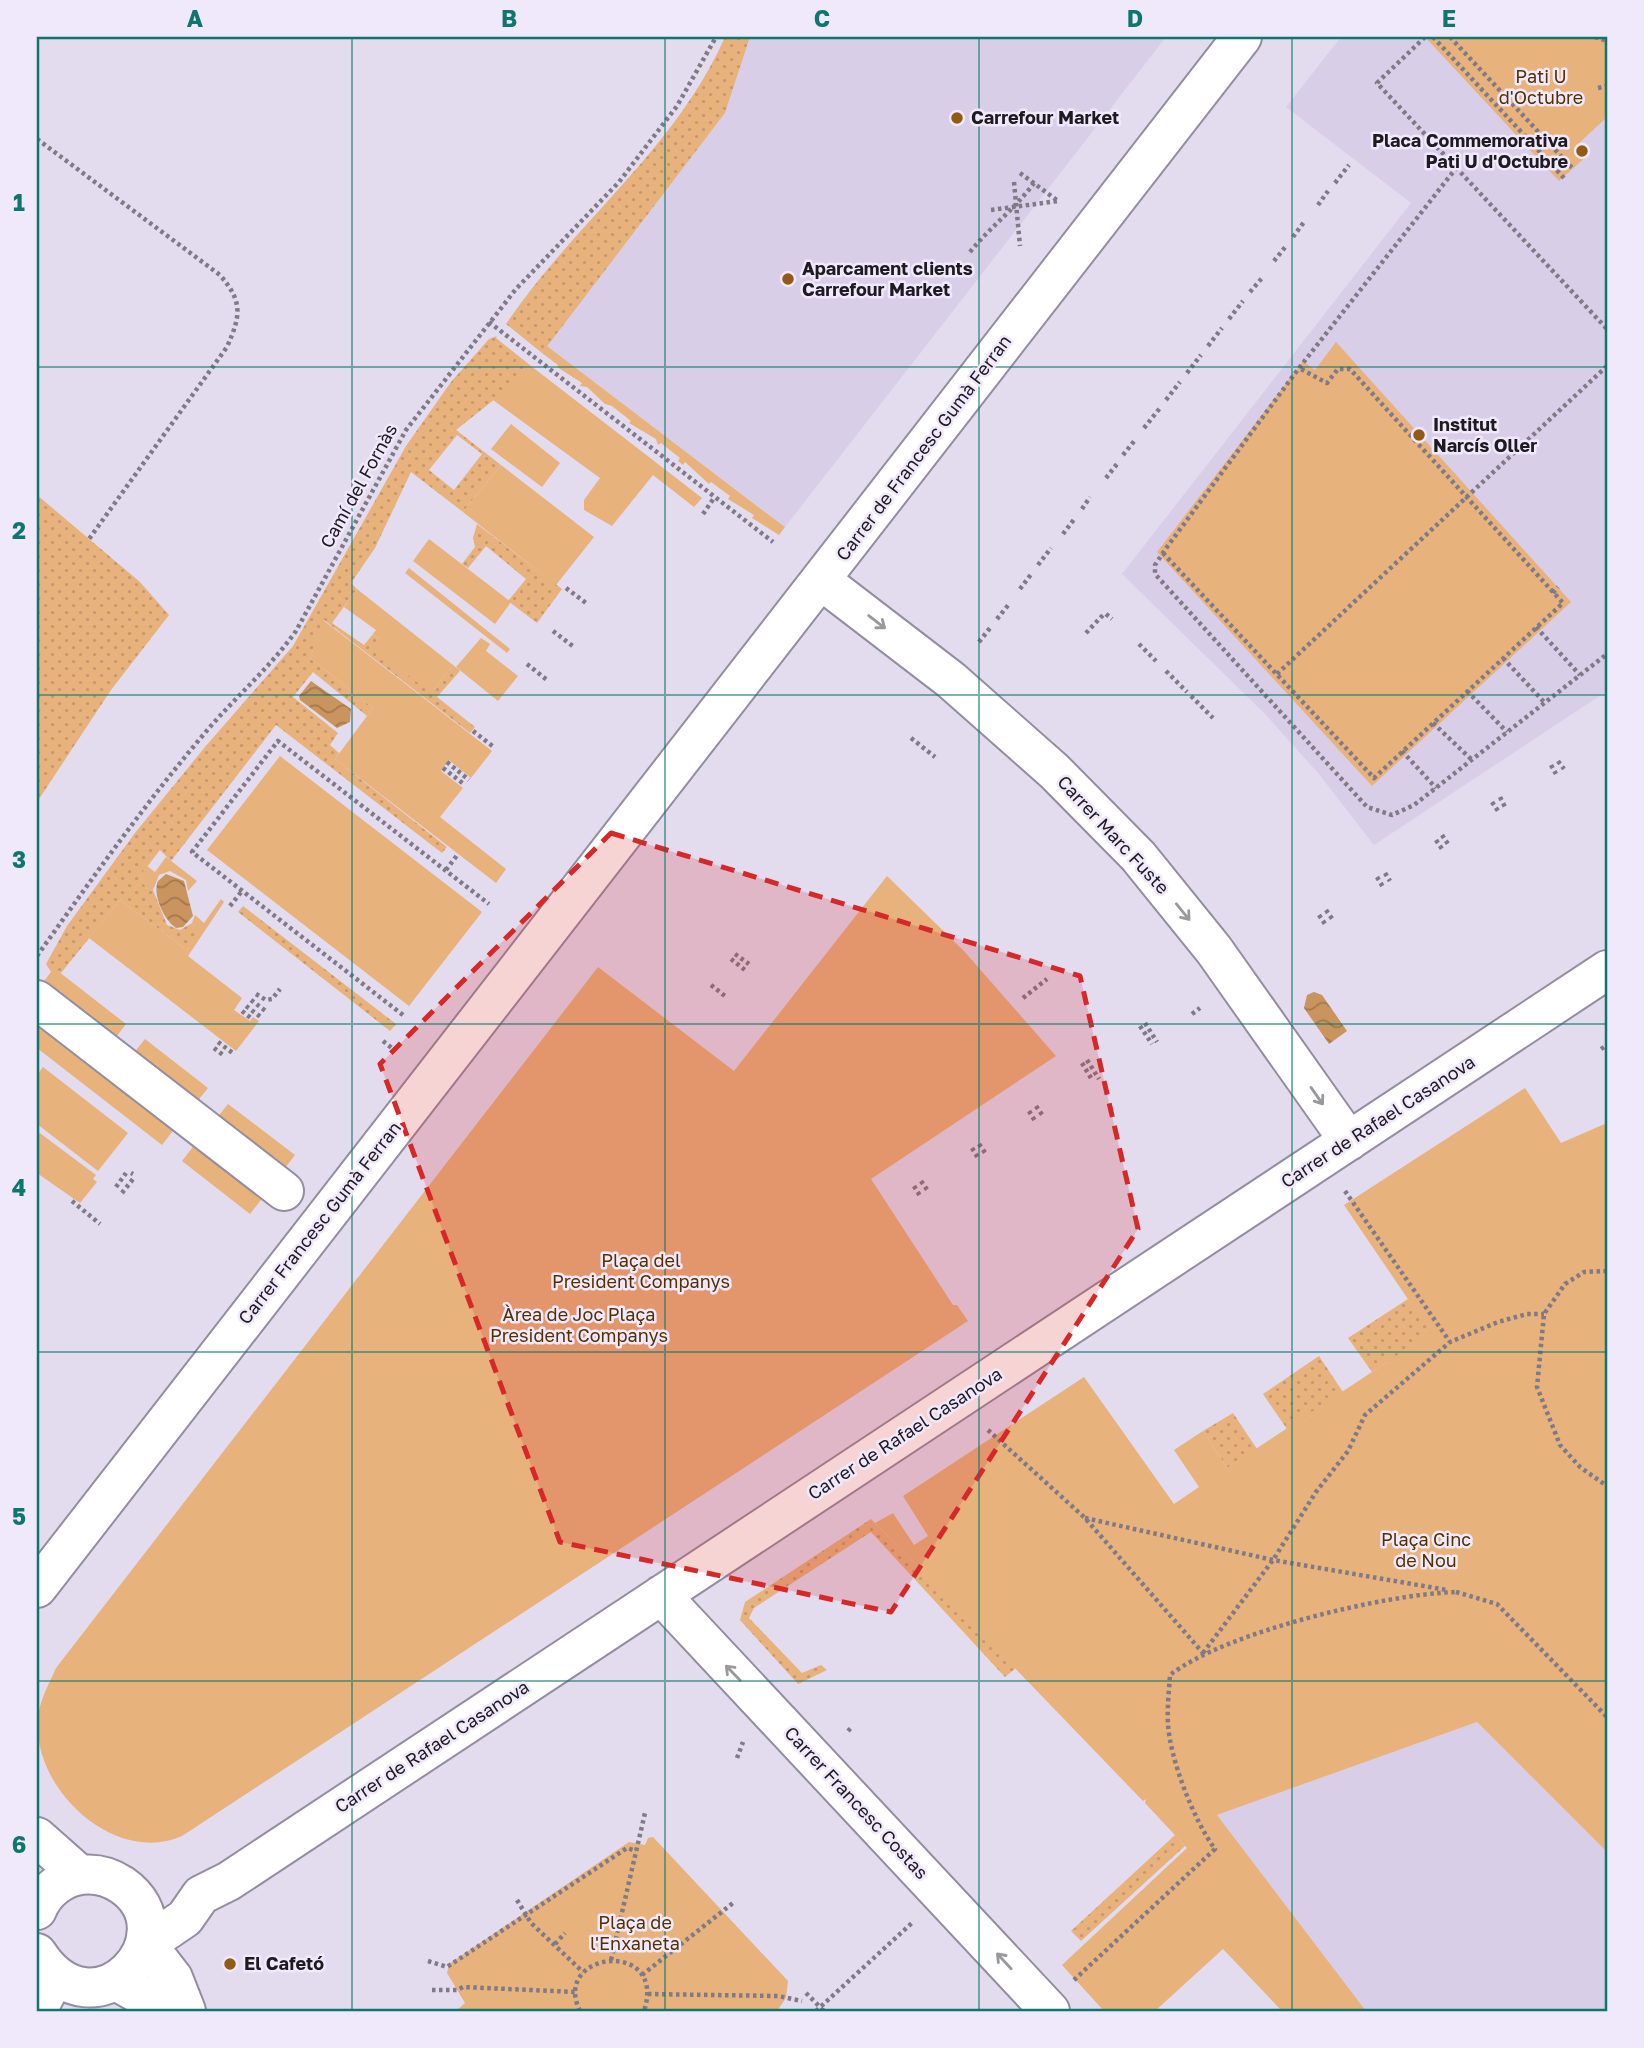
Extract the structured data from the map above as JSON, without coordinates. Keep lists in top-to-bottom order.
{
  "streets": {
    "street": [
      "Carrer de Francesc Gumà Ferran",
      "Carrer Marc Fuste",
      "Carrer de Rafael Casanova",
      "Carrer Francesc Gumà Ferran",
      "Carrer Francesc Costas"
    ],
    "path": ["Camí del Fornàs"]
  },
  "crossings": [
    ["Carrer de Francesc Gumà Ferran", "Carrer Marc Fuste"],
    ["Carrer de Francesc Gumà Ferran", "Carrer Francesc Gumà Ferran"],
    ["Carrer Marc Fuste", "Carrer de Rafael Casanova"],
    ["Carrer de Rafael Casanova", "Carrer Francesc Costas"]
  ],
  "one_way": ["Carrer Marc Fuste", "Carrer Francesc Costas"],
  "parks": [
    "Pati U d'Octubre",
    "Plaça del President Companys",
    "Àrea de Joc Plaça President Companys",
    "Plaça Cinc de Nou",
    "Plaça de l'Enxaneta"
  ],
  "places": [
    "Carrefour Market",
    "Placa Commemorativa Pati U d'Octubre",
    "Aparcament clients Carrefour Market",
    "Institut Narcís Oller",
    "El Cafetó"
  ],
  "grid": {
    "columns": [
      "A",
      "B",
      "C",
      "D",
      "E"
    ],
    "rows": [
      "1",
      "2",
      "3",
      "4",
      "5",
      "6"
    ]
  }
}
